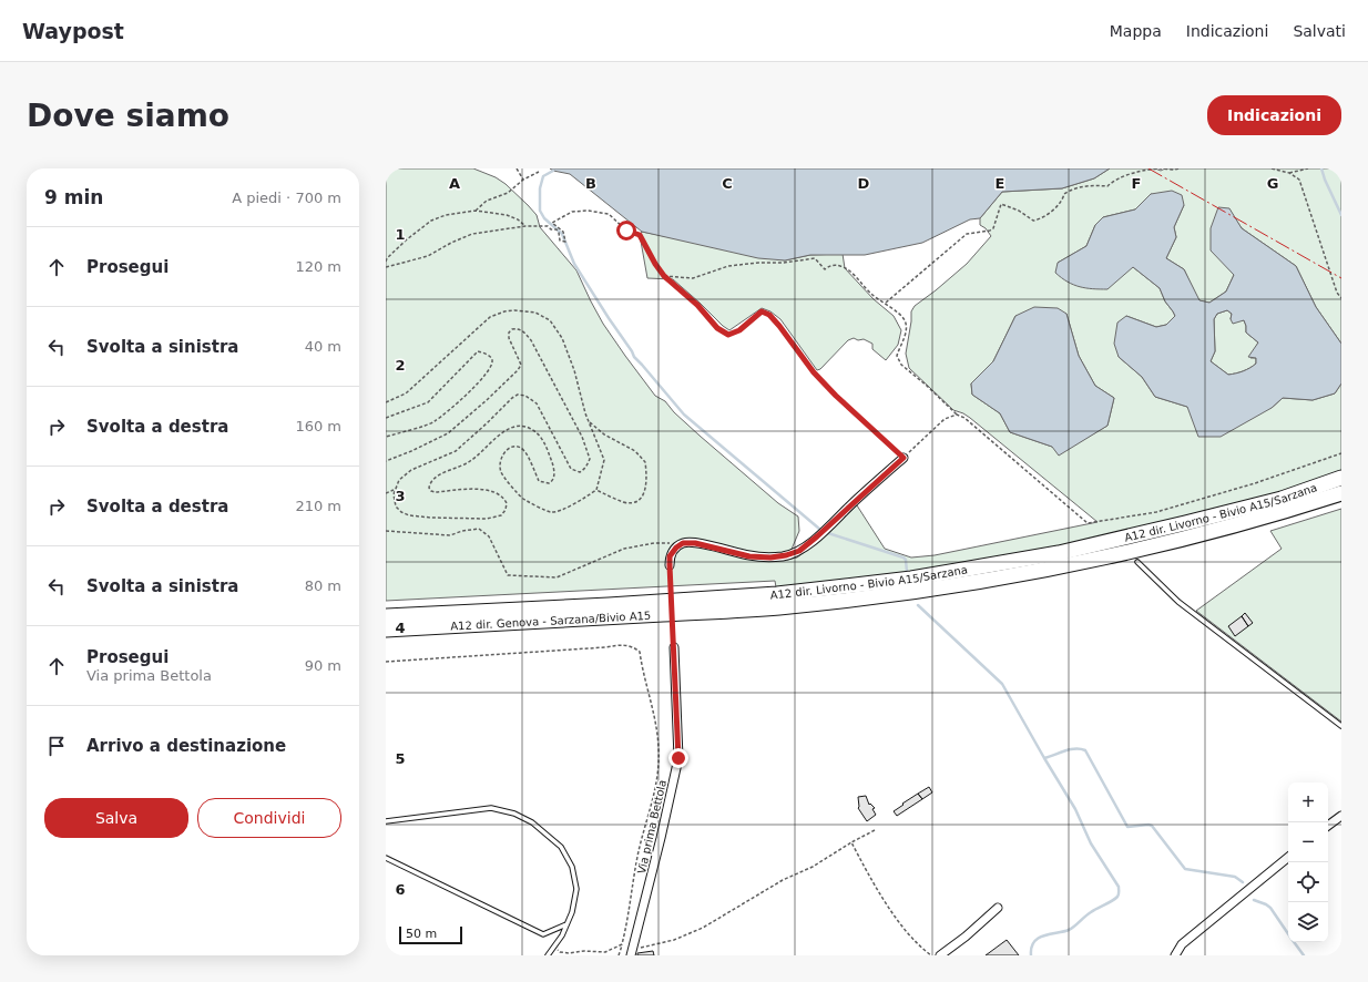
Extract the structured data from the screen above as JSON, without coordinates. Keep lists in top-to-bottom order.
{
  "streets": {
    "highway": ["A12 dir. Livorno - Bivio A15/Sarzana", "A12 dir. Genova - Sarzana/Bivio A15"],
    "street": ["Via prima Bettola"]
  },
  "scale_bar": "50 m",
  "page": {
    "header": "Waypost",
    "nav": ["Mappa", "Indicazioni", "Salvati"],
    "buttons": [
      "Indicazioni",
      ["Salva", "Condividi"]
    ],
    "title": "Dove siamo",
    "heading": ["9 min", "A piedi · 700 m"],
    "list": [
      ["Prosegui", "120 m"],
      ["Svolta a sinistra", "40 m"],
      ["Svolta a destra", "160 m"],
      ["Svolta a destra", "210 m"],
      ["Svolta a sinistra", "80 m"],
      ["Prosegui", "Via prima Bettola", "90 m"],
      "Arrivo a destinazione"
    ],
    "map_buttons": ["+", "−"],
    "scale": "50 m"
  },
  "grid": {
    "columns": [
      "A",
      "B",
      "C",
      "D",
      "E",
      "F",
      "G"
    ],
    "rows": [
      "1",
      "2",
      "3",
      "4",
      "5",
      "6"
    ]
  }
}
